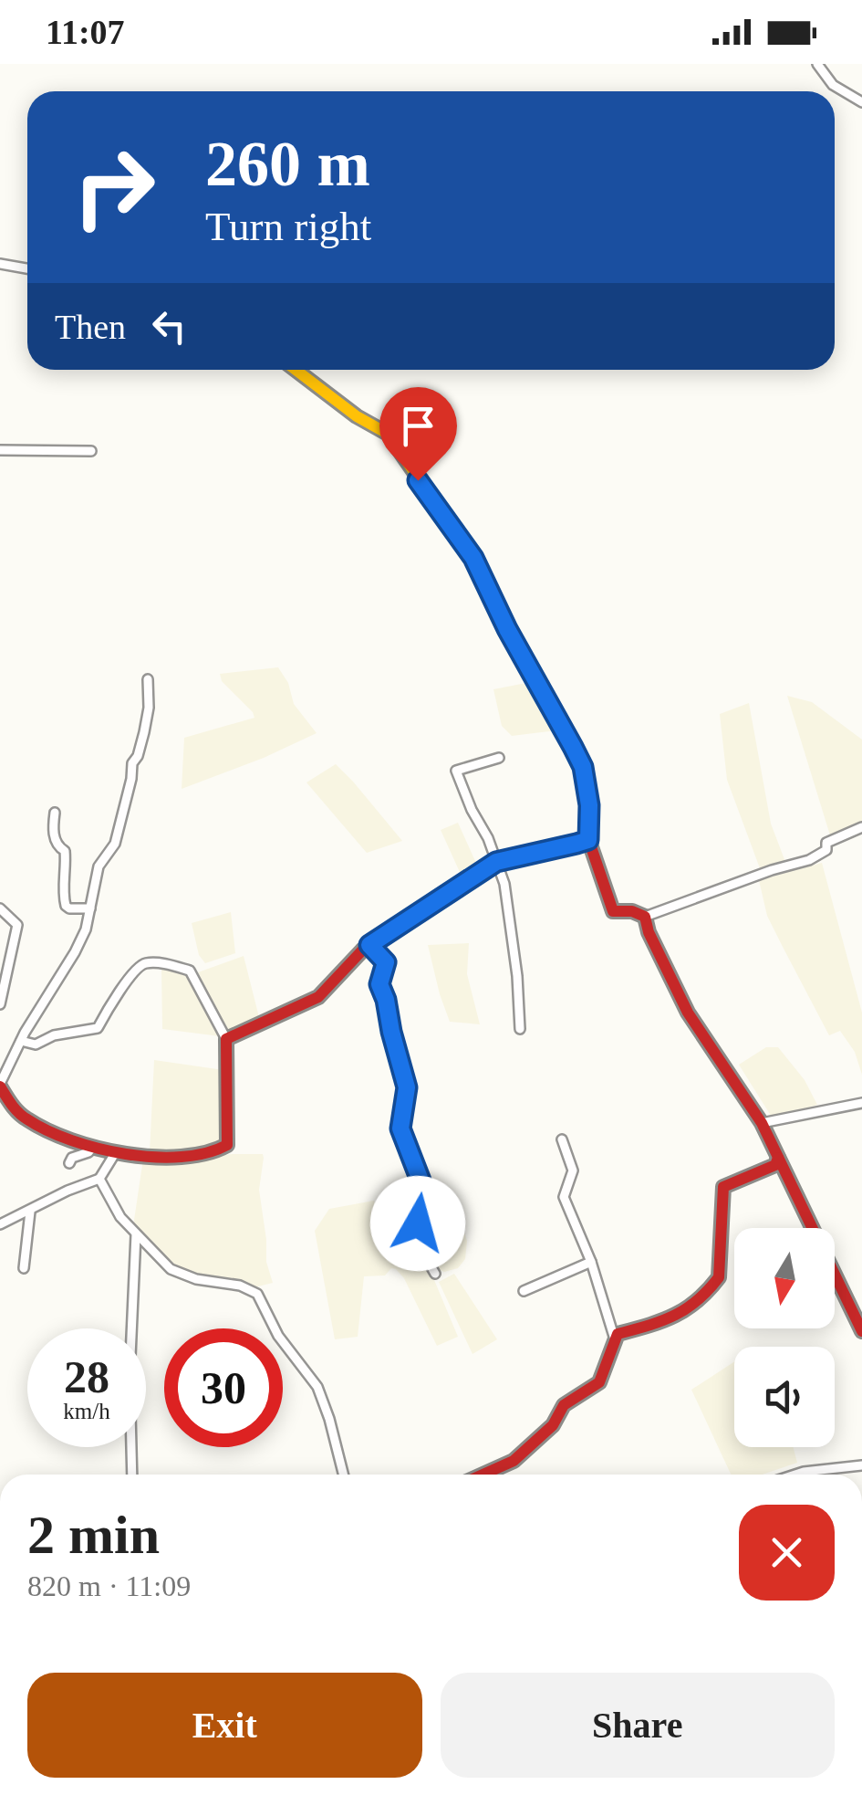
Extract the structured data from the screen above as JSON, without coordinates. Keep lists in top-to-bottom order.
{
  "north": "bottom",
  "page": {
    "status": "11:07",
    "turn": ["260 m", "Turn right"],
    "then": "Then",
    "speed": "28 km/h",
    "limit": "30",
    "heading": ["2 min", "820 m · 11:09"],
    "buttons": ["Exit", "Share"]
  }
}
